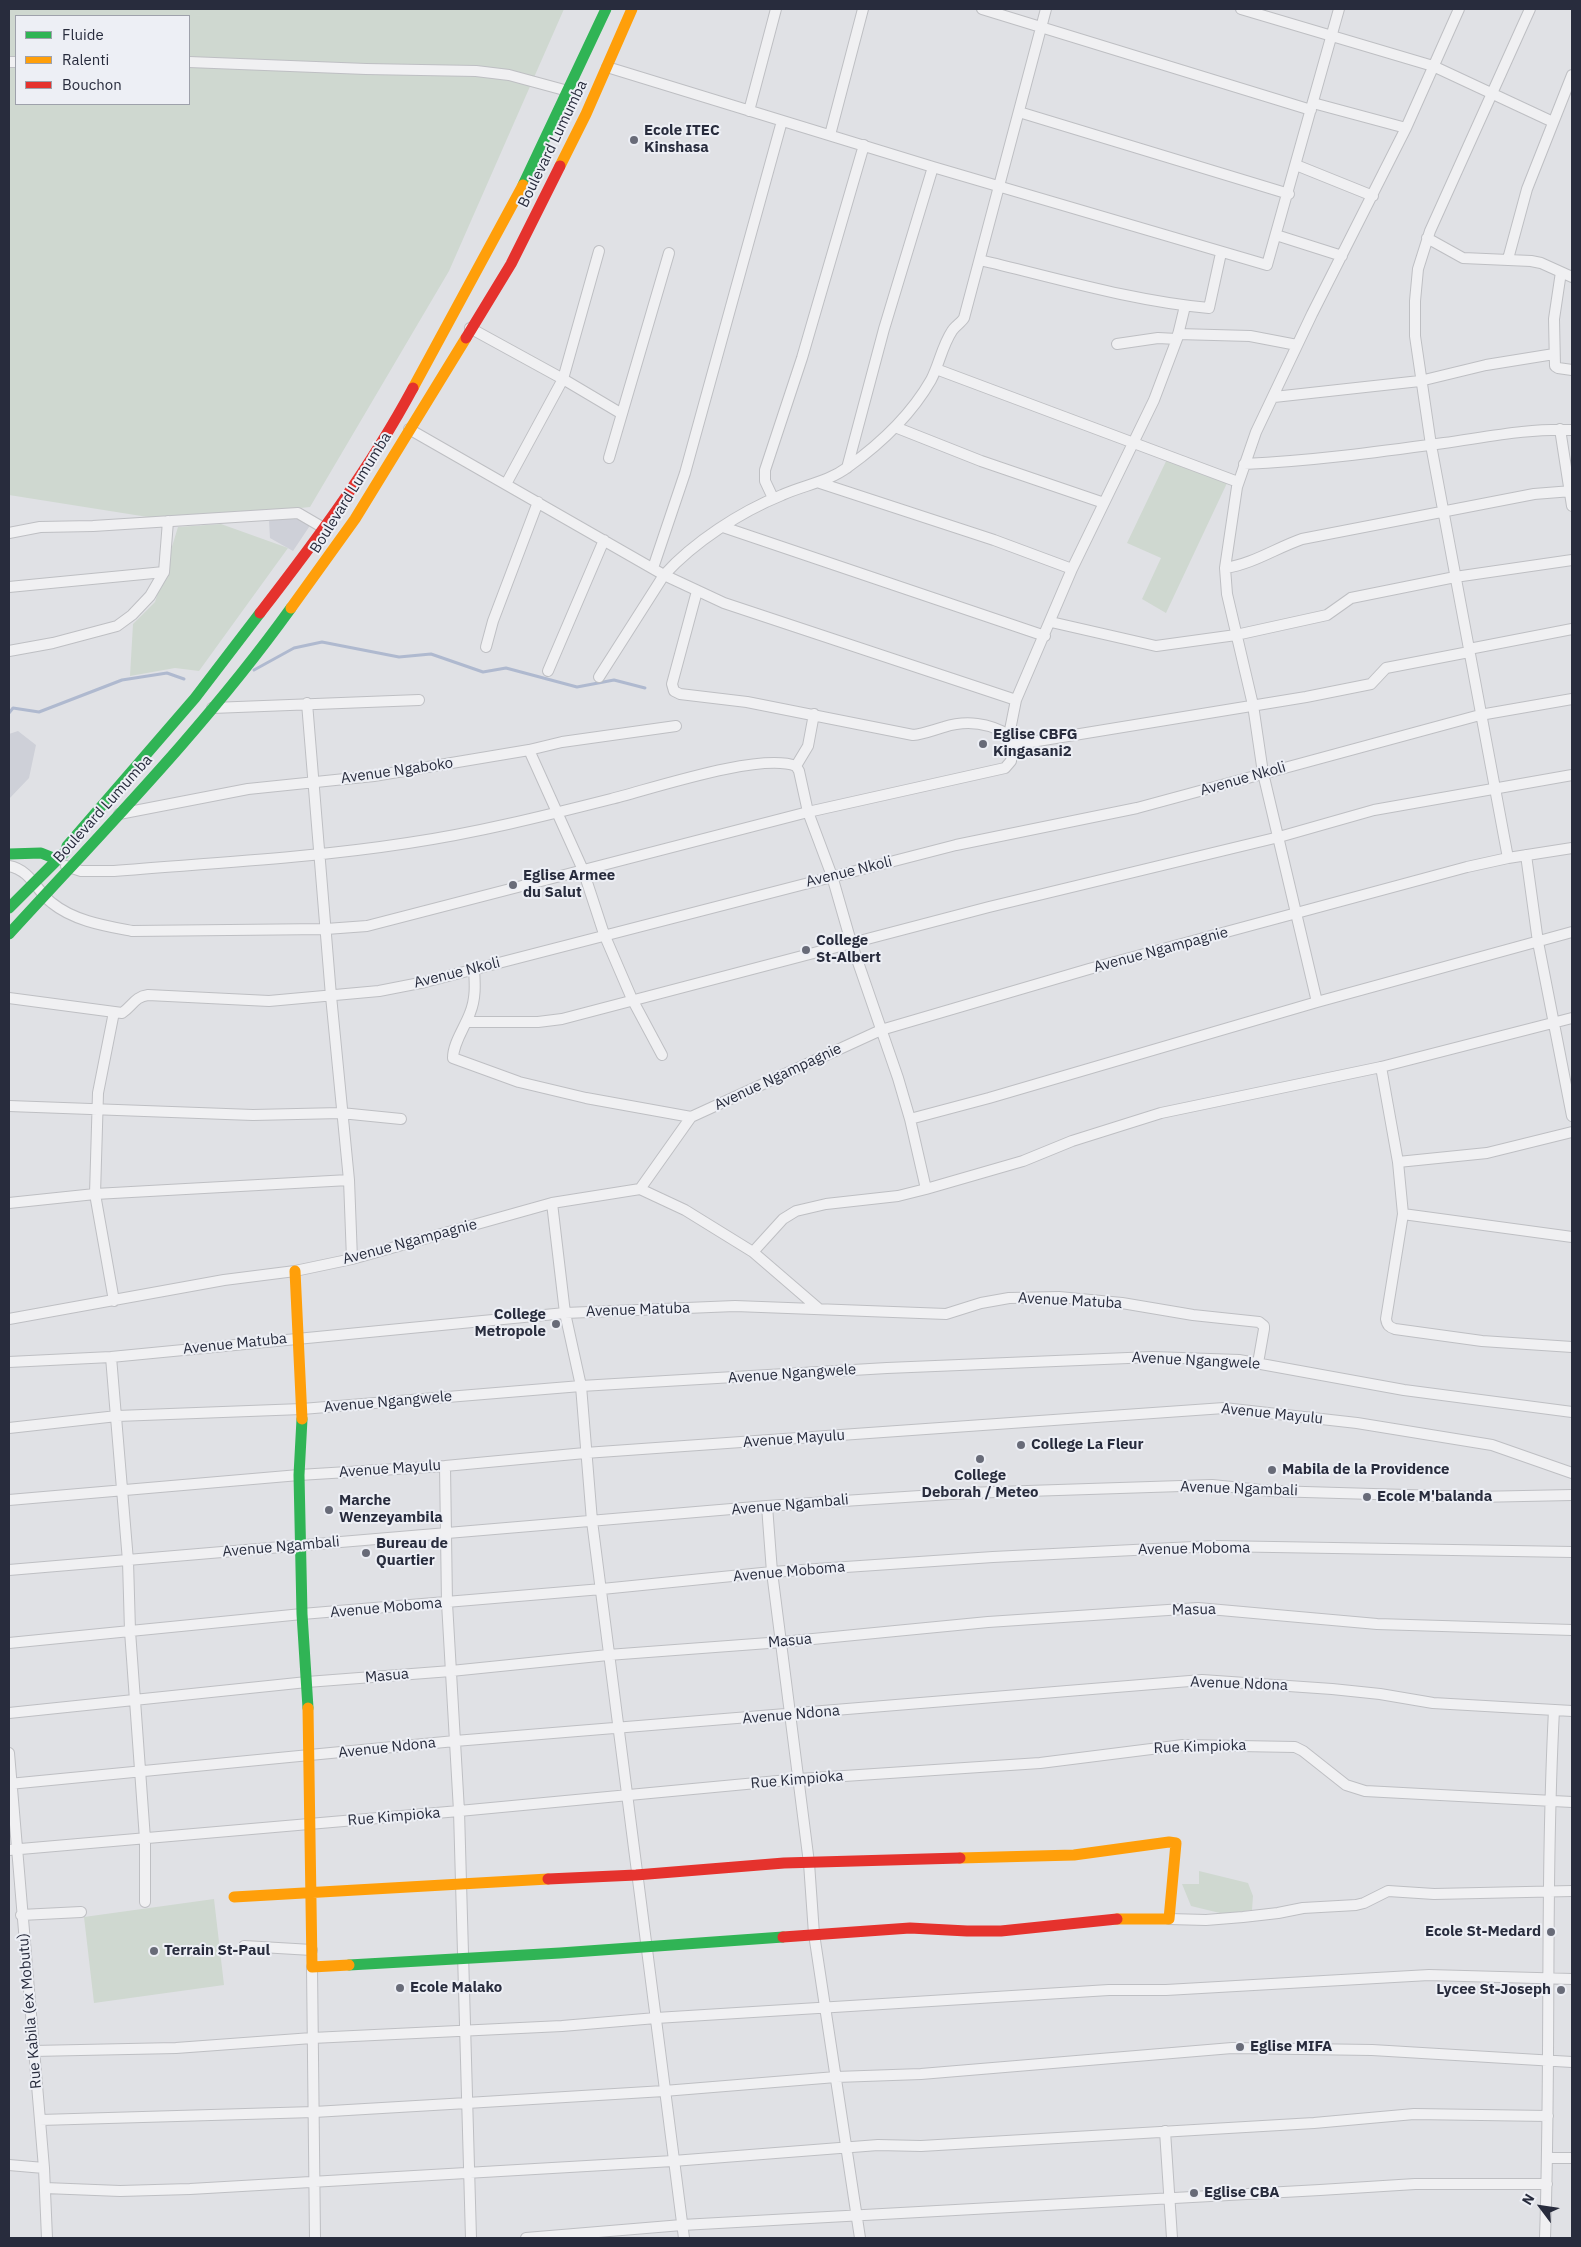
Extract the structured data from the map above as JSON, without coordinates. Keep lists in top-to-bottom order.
{
  "streets": {
    "main road": ["Boulevard Lumumba"],
    "street": [
      "Avenue Ngaboko",
      "Avenue Nkoli",
      "Avenue Ngampagnie",
      "Avenue Matuba",
      "Avenue Ngangwele",
      "Avenue Mayulu",
      "Avenue Ngambali",
      "Avenue Moboma",
      "Masua",
      "Avenue Ndona",
      "Rue Kimpioka",
      "Rue Kabila (ex Mobutu)"
    ]
  },
  "crossings": [
    ["Boulevard Lumumba", "Avenue Ngaboko"],
    ["Avenue Matuba", "Avenue Ngangwele"],
    ["Avenue Ndona", "Rue Kabila (ex Mobutu)"],
    ["Rue Kimpioka", "Rue Kabila (ex Mobutu)"]
  ],
  "places": [
    "Ecole ITEC Kinshasa",
    "Eglise CBFG Kingasani2",
    "Eglise Armee du Salut",
    "College St-Albert",
    "College Metropole",
    "College La Fleur",
    "College Deborah / Meteo",
    "Mabila de la Providence",
    "Ecole M'balanda",
    "Marche Wenzeyambila",
    "Bureau de Quartier",
    "Ecole St-Medard",
    "Terrain St-Paul",
    "Ecole Malako",
    "Lycee St-Joseph",
    "Eglise MIFA",
    "Eglise CBA"
  ],
  "legend": ["Fluide", "Ralenti", "Bouchon"],
  "north": "top left"
}
